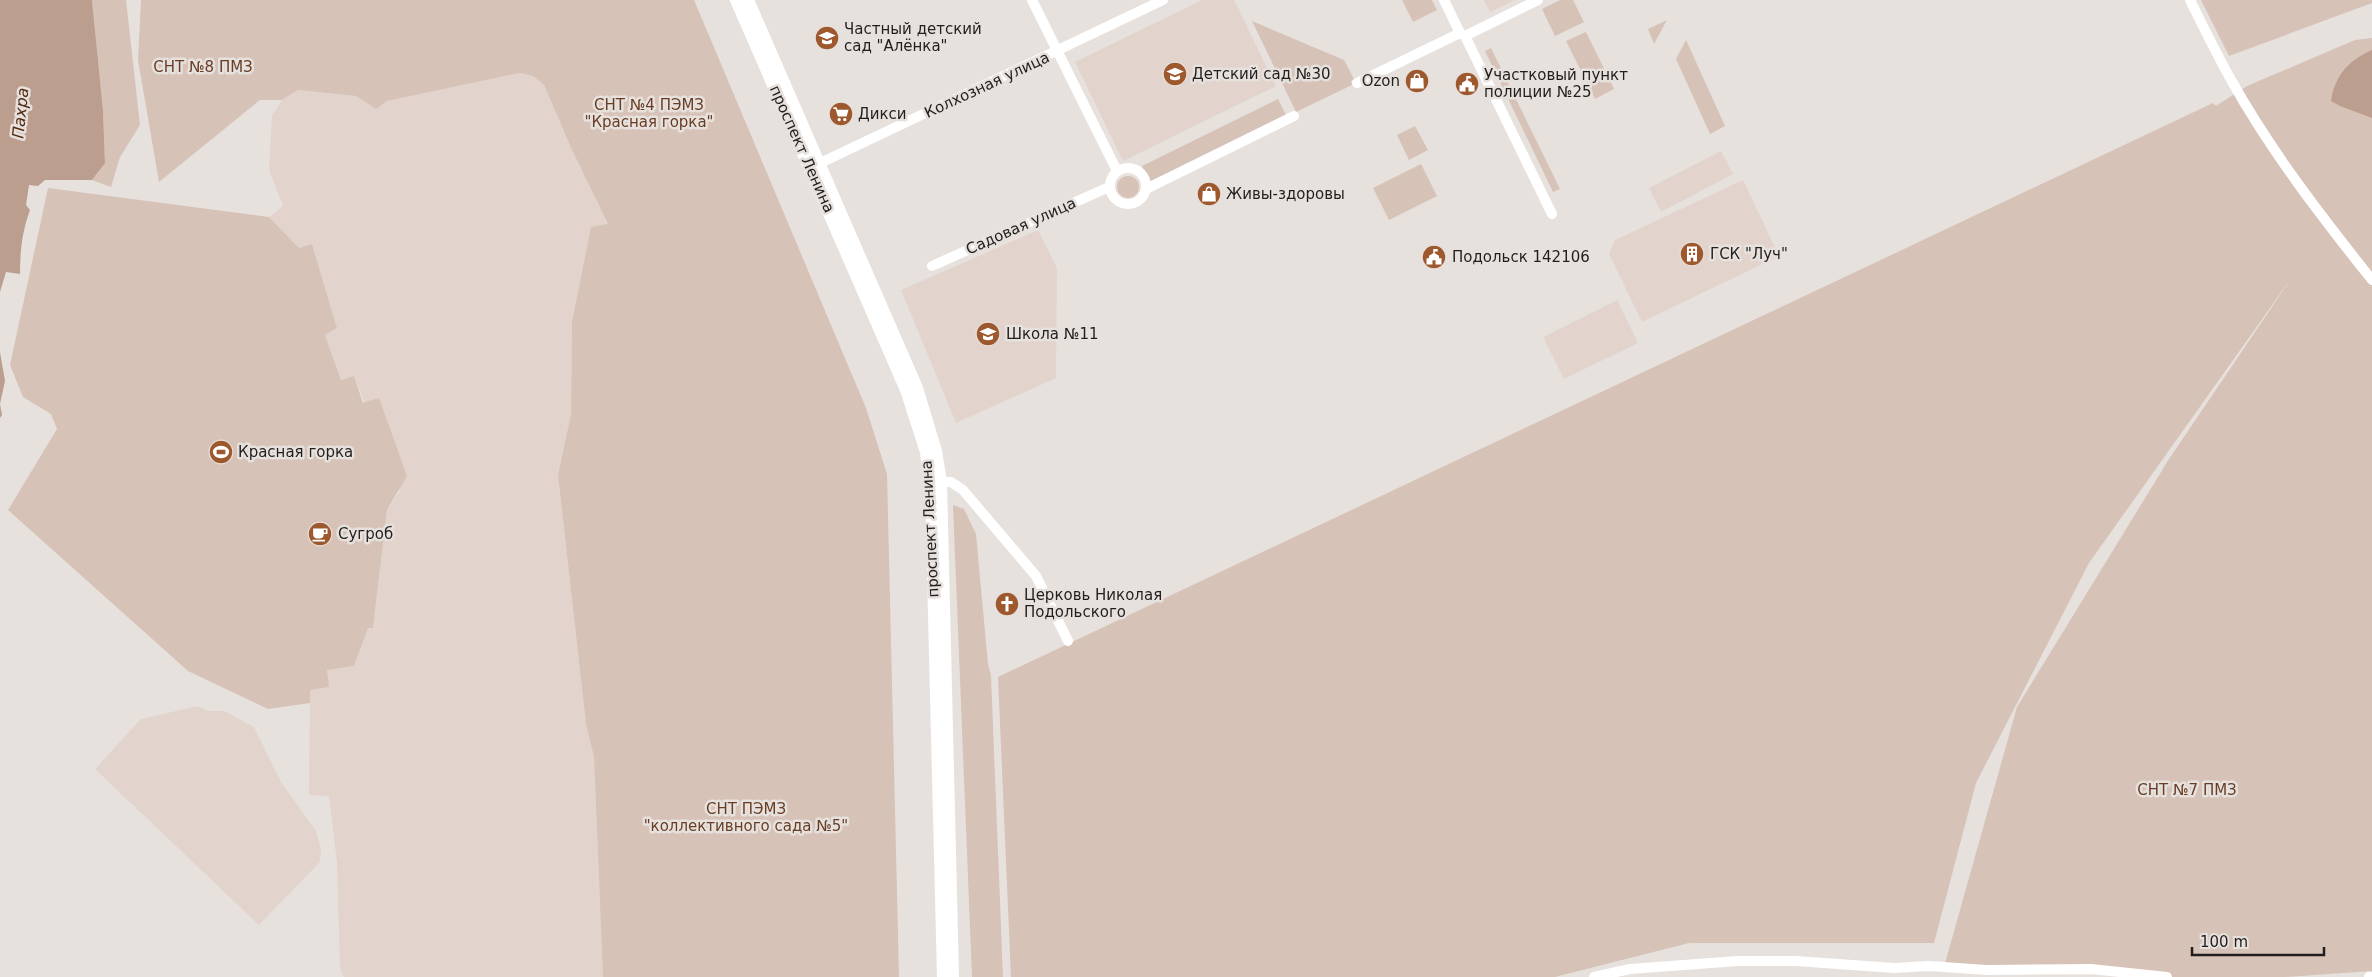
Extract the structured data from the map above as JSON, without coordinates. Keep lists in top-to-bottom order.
{
  "streets": {
    "main road": ["проспект Ленина"],
    "street": ["Колхозная улица", "Садовая улица"]
  },
  "crossings": [
    ["Колхозная улица", "проспект Ленина"]
  ],
  "water": ["Пахра"],
  "parks": [
    "СНТ №8 ПМЗ",
    "СНТ №4 ПЭМЗ \"Красная горка\"",
    "СНТ №7 ПМЗ",
    "СНТ ПЭМЗ \"коллективного сада №5\""
  ],
  "places": {
    "school or university": ["Частный детский сад \"Алёнка\"", "Детский сад №30", "Школа №11"],
    "shop": ["Ozon", "Живы-здоровы"],
    "public building": ["Участковый пункт полиции №25", "Подольск 142106"],
    "supermarket": ["Дикси"],
    "building": ["ГСК \"Луч\""],
    "sports": ["Красная горка"],
    "cafe": ["Сугроб"],
    "church": ["Церковь Николая Подольского"]
  },
  "scale_bar": "100 m"
}
